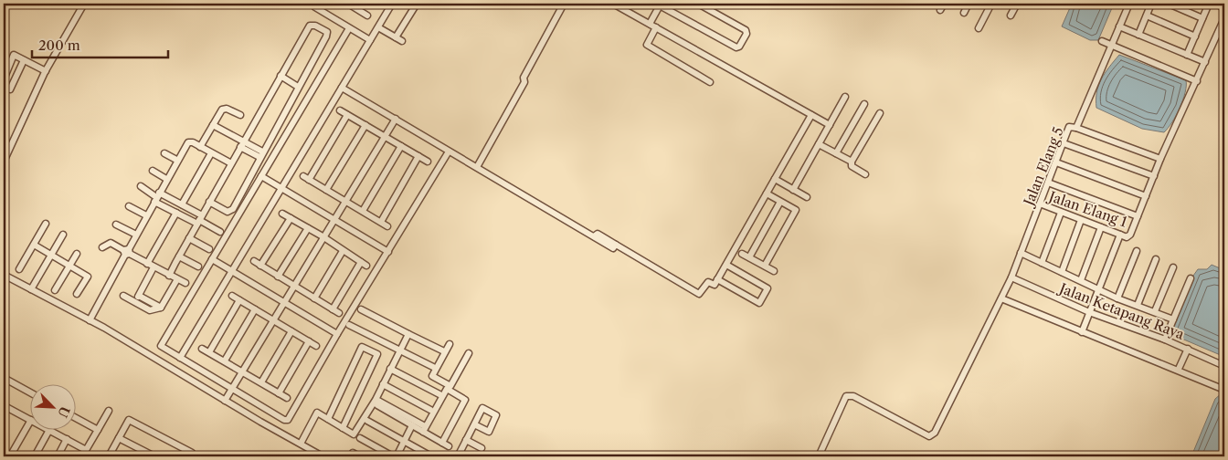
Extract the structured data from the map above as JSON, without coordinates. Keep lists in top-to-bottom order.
{
  "streets": {
    "street": ["Jalan Elang 5", "Jalan Elang 1", "Jalan Ketapang Raya"]
  },
  "crossings": [
    ["Jalan Elang 5", "Jalan Elang 1"],
    ["Jalan Elang 5", "Jalan Ketapang Raya"]
  ],
  "scale_bar": "200 m",
  "north": "bottom right"
}
